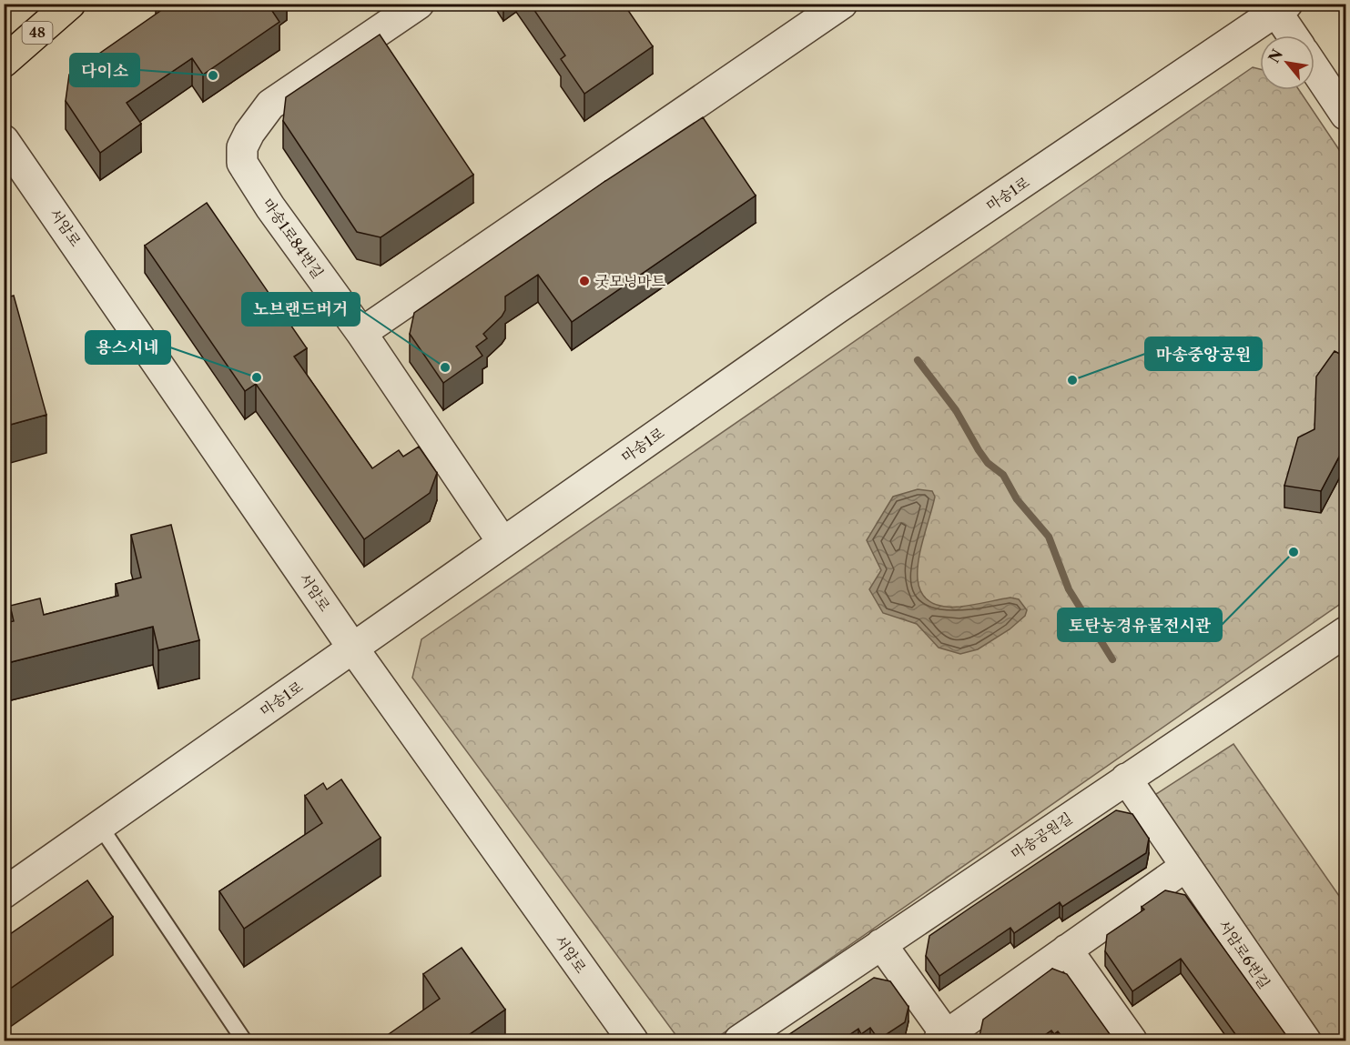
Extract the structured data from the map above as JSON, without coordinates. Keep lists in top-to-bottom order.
{
  "streets": {
    "main road": ["48"],
    "street": [
      "마송1로",
      "서암로",
      "마송1로84번길",
      "마송공원길",
      "서암로6번길"
    ]
  },
  "crossings": [
    ["마송1로", "서암로"],
    ["마송1로", "마송1로84번길"],
    ["마송공원길", "서암로6번길"]
  ],
  "places": [
    "다이소",
    "굿모닝마트",
    "노브랜드버거",
    "용스시네",
    "마송중앙공원",
    "토탄농경유물전시관"
  ],
  "north": "top left"
}
